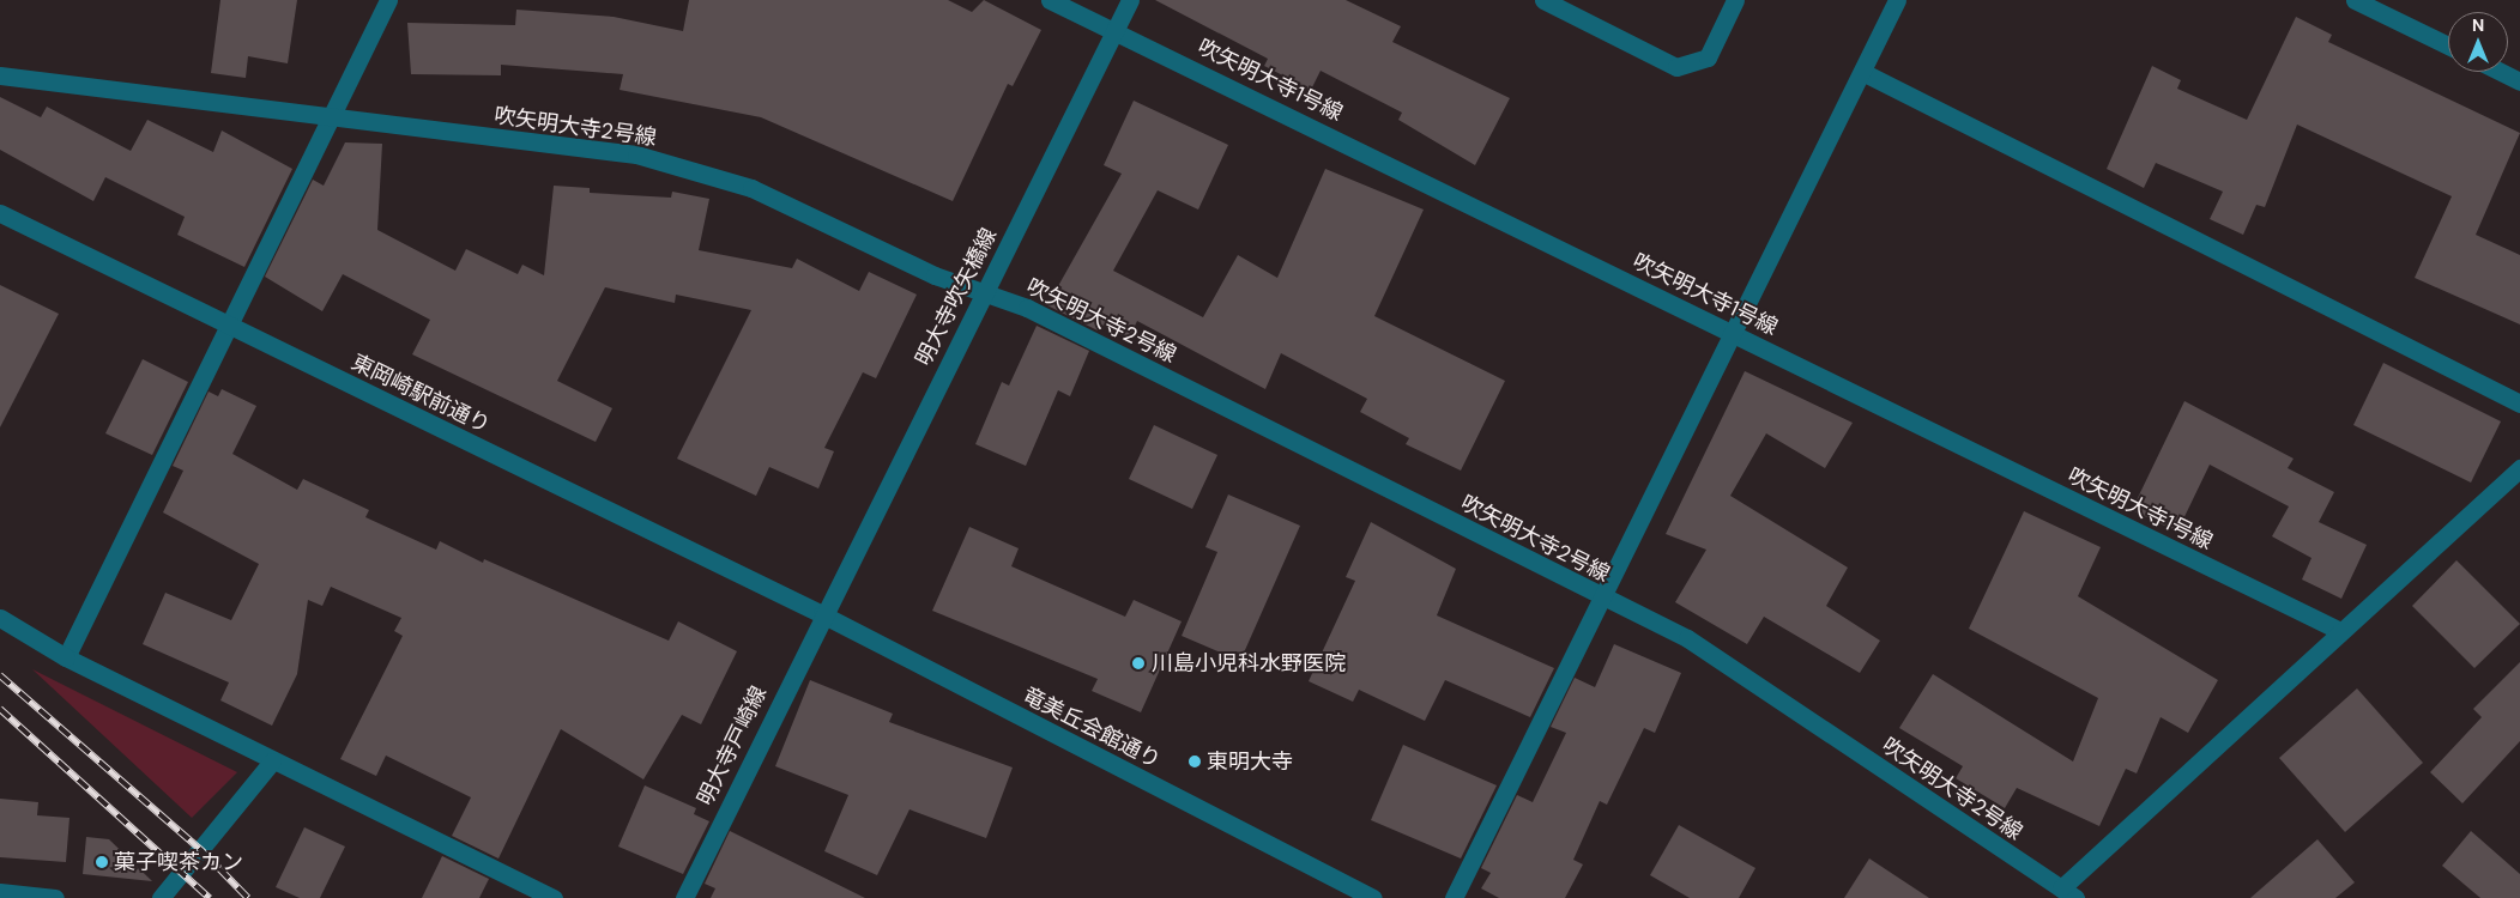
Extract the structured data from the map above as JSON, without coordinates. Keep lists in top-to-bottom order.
{
  "streets": {
    "street": [
      "吹矢明大寺1号線",
      "吹矢明大寺2号線",
      "明大寺吹矢橋線",
      "東岡崎駅前通り",
      "竜美丘会館通り",
      "明大寺戸崎線"
    ]
  },
  "crossings": [
    ["吹矢明大寺1号線", "明大寺吹矢橋線"],
    ["吹矢明大寺2号線", "明大寺吹矢橋線"],
    ["明大寺吹矢橋線", "東岡崎駅前通り"],
    ["明大寺吹矢橋線", "竜美丘会館通り"],
    ["明大寺吹矢橋線", "明大寺戸崎線"],
    ["東岡崎駅前通り", "竜美丘会館通り"],
    ["東岡崎駅前通り", "明大寺戸崎線"],
    ["竜美丘会館通り", "明大寺戸崎線"]
  ],
  "places": ["川島小児科水野医院", "東明大寺", "菓子喫茶カン"],
  "north": "top"
}
